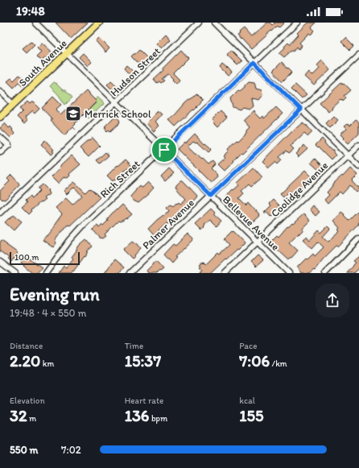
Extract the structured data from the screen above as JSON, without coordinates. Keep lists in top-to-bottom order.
{
  "streets": {
    "main road": ["South Avenue"],
    "street": [
      "Hudson Street",
      "Rich Street",
      "Coolidge Avenue",
      "Bellevue Avenue",
      "Palmer Avenue"
    ]
  },
  "crossings": [
    ["South Avenue", "Bellevue Avenue"],
    ["Hudson Street", "Bellevue Avenue"],
    ["Rich Street", "Bellevue Avenue"],
    ["Coolidge Avenue", "Bellevue Avenue"],
    ["Bellevue Avenue", "Palmer Avenue"]
  ],
  "places": {
    "school or university": ["Merrick School"]
  },
  "scale_bar": "100 m",
  "page": {
    "status": "19:48",
    "scale": "100 m",
    "heading": ["Evening run", "19:48 · 4 × 550 m"],
    "stats": [
      ["Distance", "2.20 km"],
      ["Time", "15:37"],
      ["Pace", "7:06 /km"],
      ["Elevation", "32 m"],
      ["Heart rate", "136 bpm"],
      ["kcal", "155"]
    ],
    "list": [
      {
        "name": "550 m",
        "note": "7:02"
      }
    ]
  }
}
